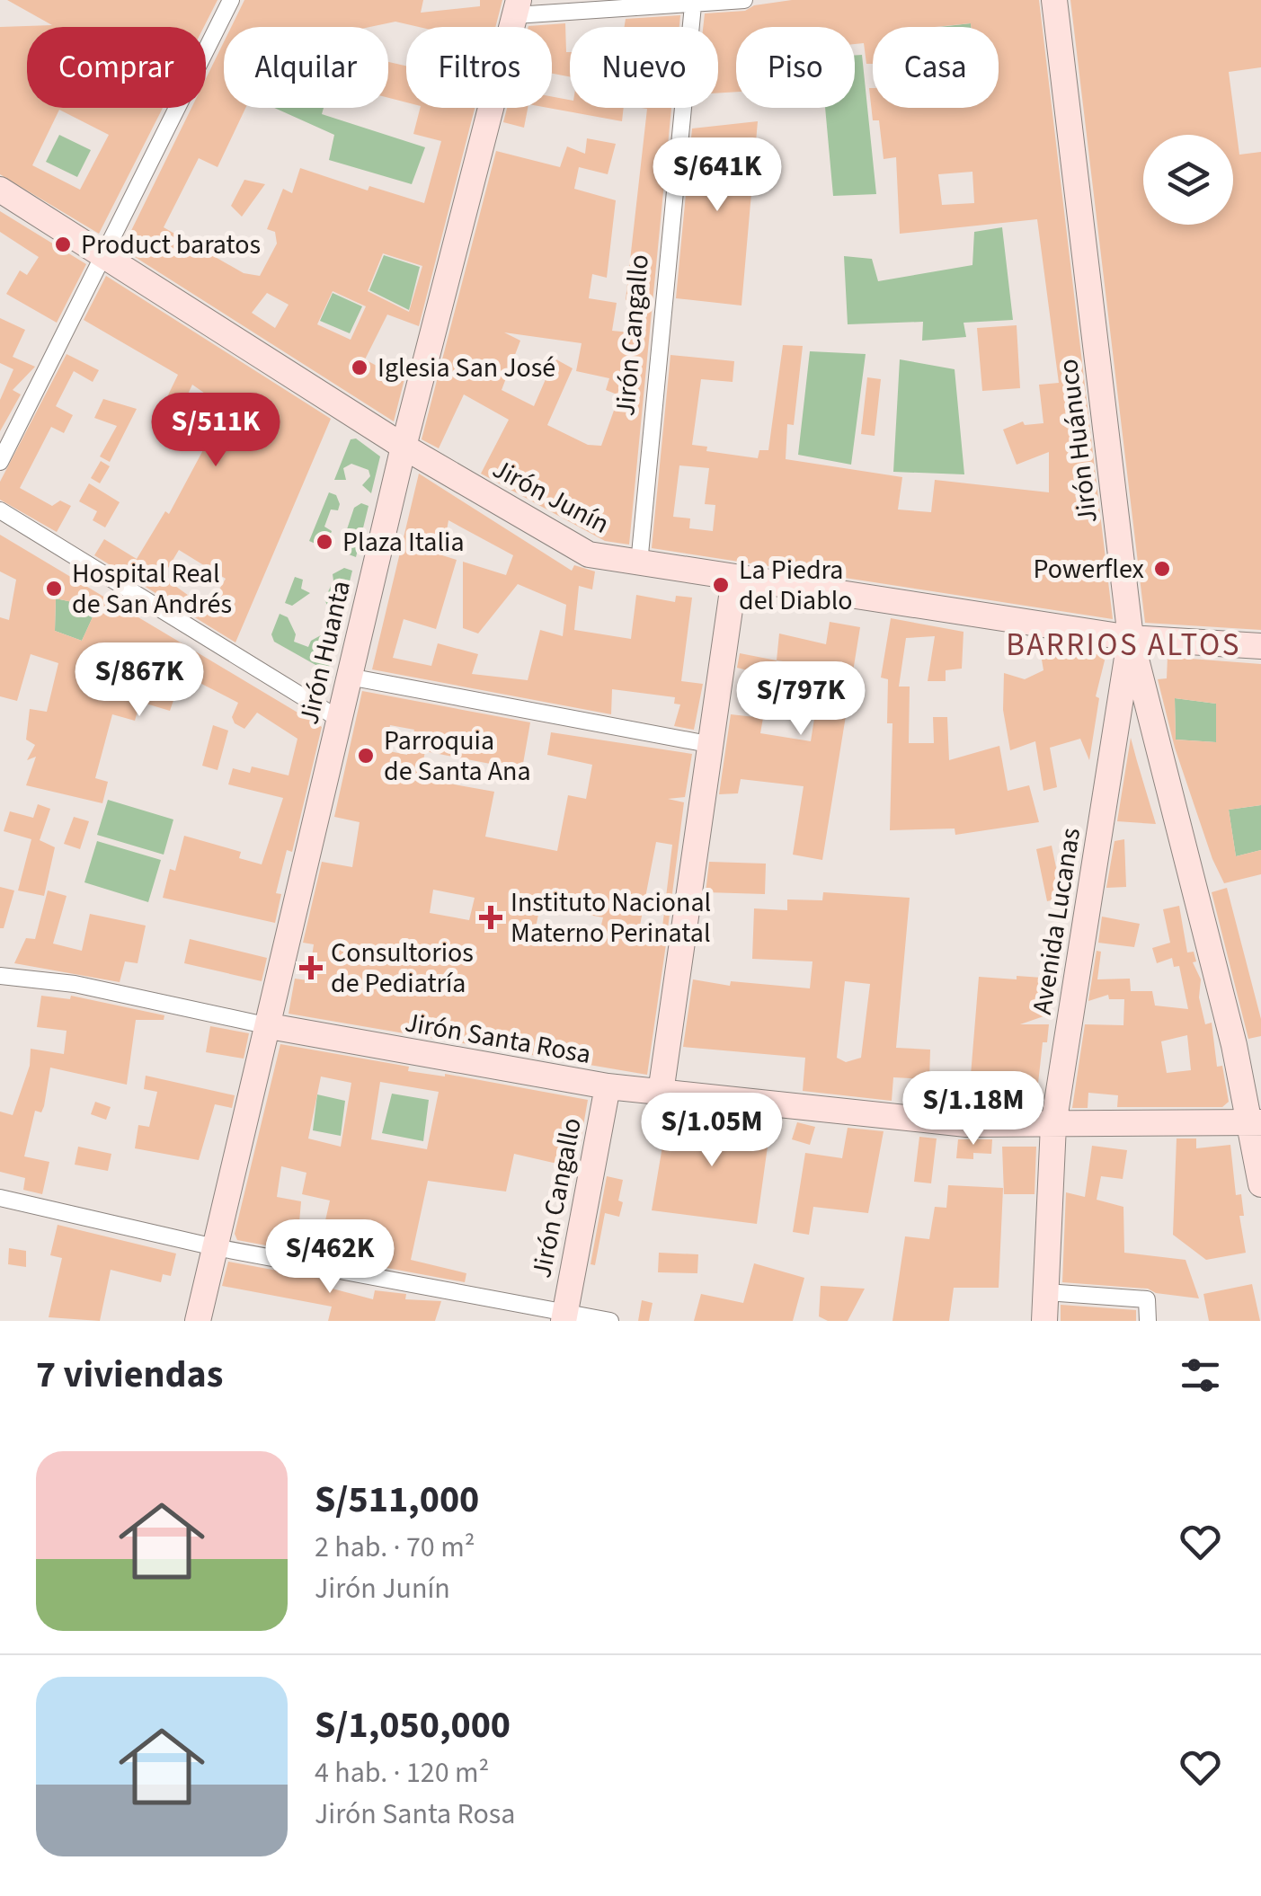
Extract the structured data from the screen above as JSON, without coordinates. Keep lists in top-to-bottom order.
{
  "streets": {
    "street": [
      "Jirón Cangallo",
      "Jirón Huánuco",
      "Jirón Junín",
      "Jirón Huanta",
      "Avenida Lucanas",
      "Jirón Santa Rosa"
    ]
  },
  "crossings": [
    ["Jirón Cangallo", "Jirón Junín"],
    ["Jirón Cangallo", "Jirón Santa Rosa"],
    ["Jirón Huánuco", "Jirón Junín"],
    ["Jirón Huánuco", "Avenida Lucanas"],
    ["Jirón Huánuco", "Jirón Santa Rosa"],
    ["Jirón Junín", "Jirón Huanta"],
    ["Jirón Junín", "Avenida Lucanas"],
    ["Jirón Huanta", "Jirón Santa Rosa"],
    ["Avenida Lucanas", "Jirón Santa Rosa"]
  ],
  "districts": ["BARRIOS ALTOS"],
  "places": {
    "other": [
      "Product baratos",
      "Iglesia San José",
      "Plaza Italia",
      "Powerflex",
      "La Piedra del Diablo",
      "Hospital Real de San Andrés",
      "Parroquia de Santa Ana"
    ],
    "health": ["Instituto Nacional Materno Perinatal", "Consultorios de Pediatría"]
  },
  "page": {
    "chip": [
      "Comprar",
      "Alquilar",
      "Filtros",
      "Nuevo",
      "Piso",
      "Casa"
    ],
    "price": [
      "S/641K",
      "S/511K",
      "S/867K",
      "S/797K",
      "S/1.18M",
      "S/1.05M",
      "S/462K"
    ],
    "heading": "7 viviendas",
    "list": [
      {
        "name": "S/511,000",
        "note": "2 hab. · 70 m² · Jirón Junín"
      },
      {
        "name": "S/1,050,000",
        "note": "4 hab. · 120 m² · Jirón Santa Rosa"
      }
    ]
  }
}
